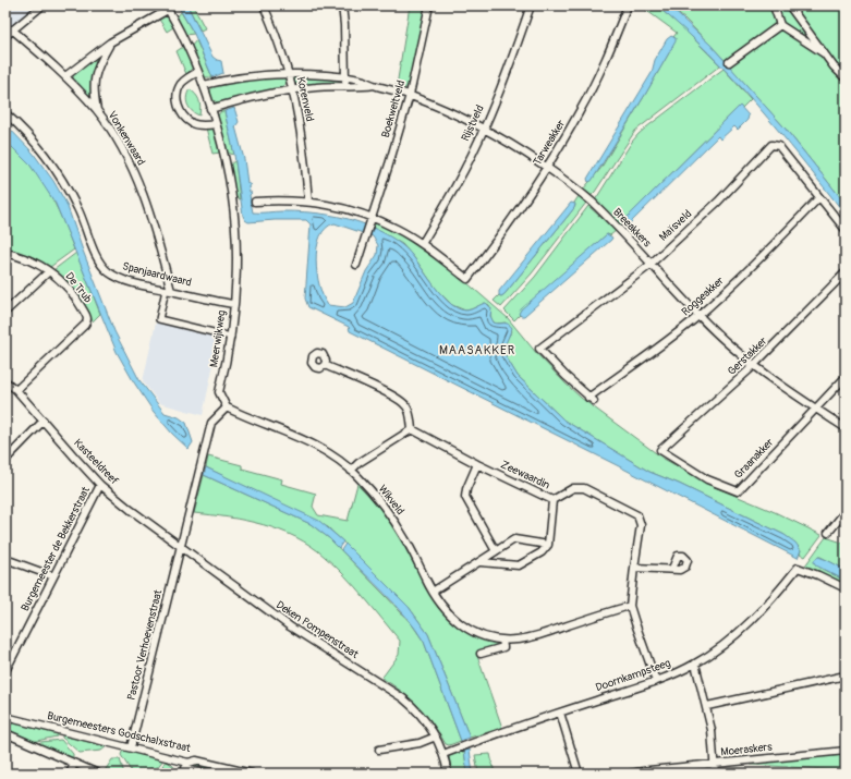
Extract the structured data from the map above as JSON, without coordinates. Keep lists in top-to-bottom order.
{
  "streets": {
    "street": [
      "Korenveld",
      "Boekweitveld",
      "Rijstveld",
      "Vonkenwaard",
      "Tarweakker",
      "Maïsveld",
      "Breeakkers",
      "Spanjaardwaard",
      "De Trub",
      "Roggeakker",
      "Meerwijkweg",
      "Gerstakker",
      "Graanakker",
      "Kasteeldreef",
      "Zeewaardin",
      "Wikveld",
      "Burgemeester de Bekkerstraat",
      "Deken Pompenstraat",
      "Pastoor Verhoevenstraat",
      "Doornkampsteeg",
      "Burgemeesters Godschalxstraat",
      "Moeraskers"
    ]
  },
  "crossings": [
    ["Korenveld", "Breeakkers"],
    ["Boekweitveld", "Breeakkers"],
    ["Rijstveld", "Tarweakker"],
    ["Rijstveld", "Breeakkers"],
    ["Vonkenwaard", "Spanjaardwaard"],
    ["Tarweakker", "Breeakkers"],
    ["Maïsveld", "Breeakkers"],
    ["Maïsveld", "Roggeakker"],
    ["Breeakkers", "Roggeakker"],
    ["Breeakkers", "Meerwijkweg"],
    ["Breeakkers", "Gerstakker"],
    ["Breeakkers", "Graanakker"],
    ["Spanjaardwaard", "Meerwijkweg"],
    ["De Trub", "Kasteeldreef"],
    ["Meerwijkweg", "Wikveld"],
    ["Gerstakker", "Graanakker"],
    ["Kasteeldreef", "Burgemeester de Bekkerstraat"],
    ["Kasteeldreef", "Deken Pompenstraat"],
    ["Kasteeldreef", "Pastoor Verhoevenstraat"],
    ["Zeewaardin", "Wikveld"],
    ["Zeewaardin", "Doornkampsteeg"],
    ["Deken Pompenstraat", "Pastoor Verhoevenstraat"],
    ["Deken Pompenstraat", "Doornkampsteeg"],
    ["Pastoor Verhoevenstraat", "Burgemeesters Godschalxstraat"]
  ],
  "districts": ["MAASAKKER"]
}
